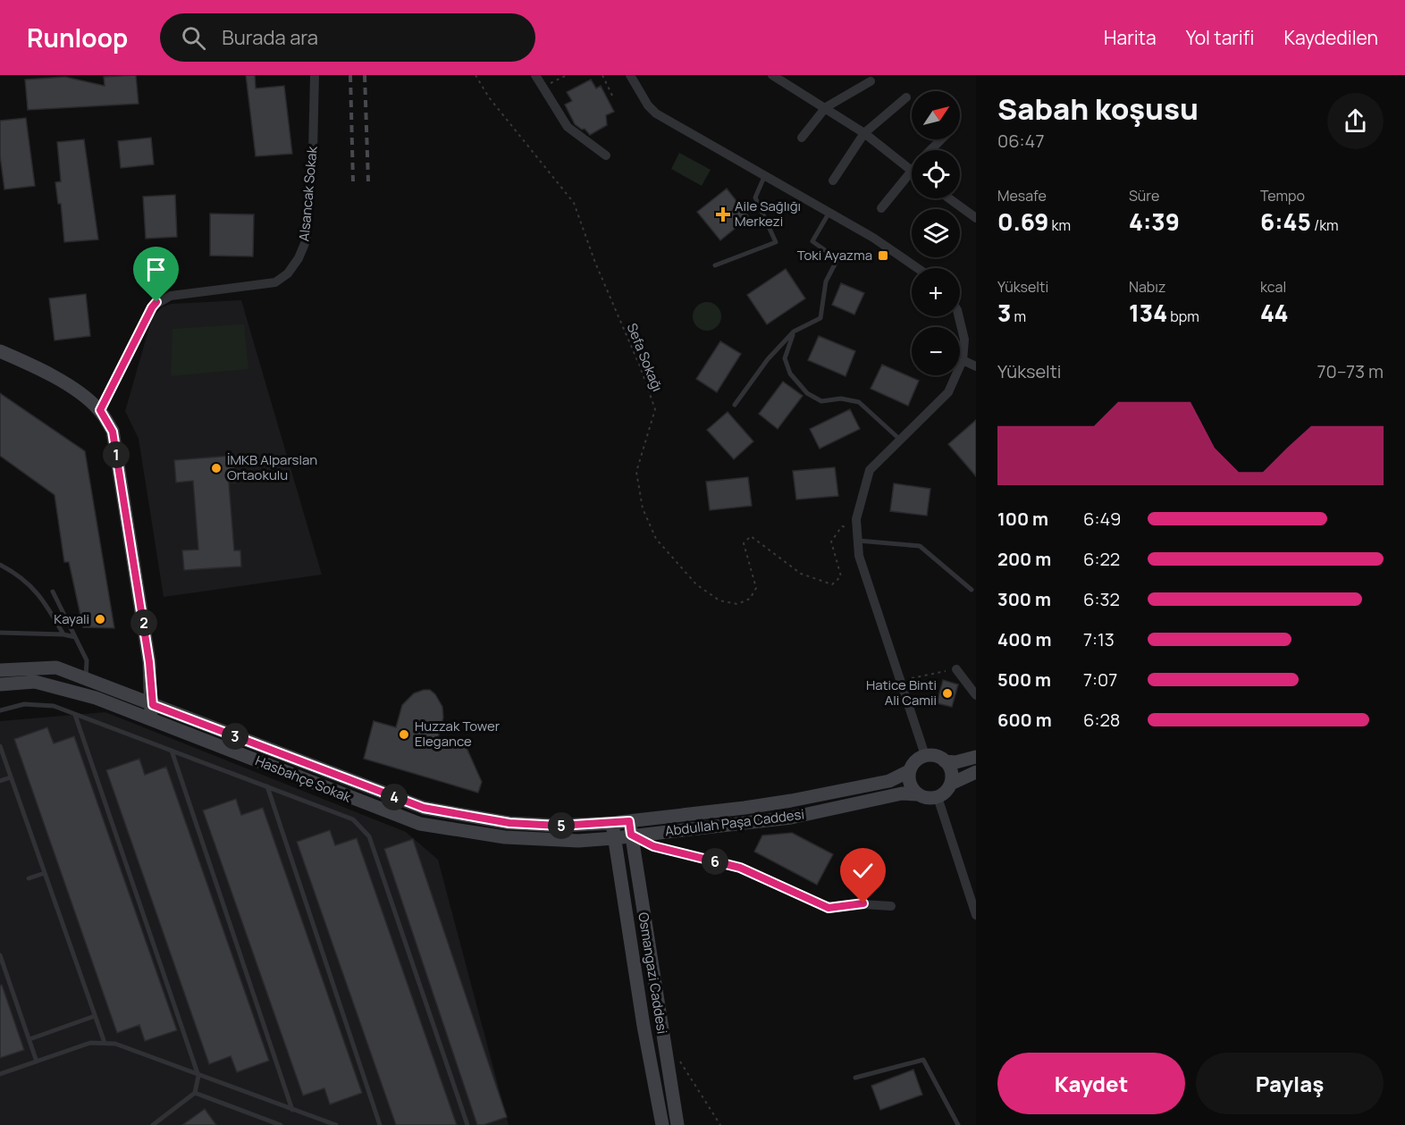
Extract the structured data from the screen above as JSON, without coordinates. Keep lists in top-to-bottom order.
{
  "streets": {
    "main road": ["Hasbahçe Sokak", "Abdullah Paşa Caddesi", "Osmangazi Caddesi"],
    "street": ["Alsancak Sokak"],
    "path": ["Sefa Sokağı"]
  },
  "crossings": [
    ["Hasbahçe Sokak", "Abdullah Paşa Caddesi"],
    ["Hasbahçe Sokak", "Osmangazi Caddesi"],
    ["Abdullah Paşa Caddesi", "Osmangazi Caddesi"]
  ],
  "places": {
    "health": ["Aile Sağlığı Merkezi"],
    "transit": ["Toki Ayazma"],
    "other": [
      "İMKB Alparslan Ortaokulu",
      "Kayali",
      "Hatice Binti Ali Camii",
      "Huzzak Tower Elegance"
    ]
  },
  "north": "top right",
  "page": {
    "header": "Runloop",
    "search": "Burada ara",
    "nav": ["Harita", "Yol tarifi", "Kaydedilen"],
    "heading": ["Sabah koşusu", "06:47"],
    "map_buttons": ["+", "−"],
    "stats": [
      ["Mesafe", "0.69 km"],
      ["Süre", "4:39"],
      ["Tempo", "6:45 /km"],
      ["Yükselti", "3 m"],
      ["Nabız", "134 bpm"],
      ["kcal", "44"]
    ],
    "chart": ["Yükselti", "70–73 m"],
    "pins": [
      "1",
      "2",
      "3",
      "4",
      "5",
      "6"
    ],
    "list": [
      {
        "name": "100 m",
        "note": "6:49"
      },
      {
        "name": "200 m",
        "note": "6:22"
      },
      {
        "name": "300 m",
        "note": "6:32"
      },
      {
        "name": "400 m",
        "note": "7:13"
      },
      {
        "name": "500 m",
        "note": "7:07"
      },
      {
        "name": "600 m",
        "note": "6:28"
      }
    ],
    "buttons": ["Kaydet", "Paylaş"]
  }
}
